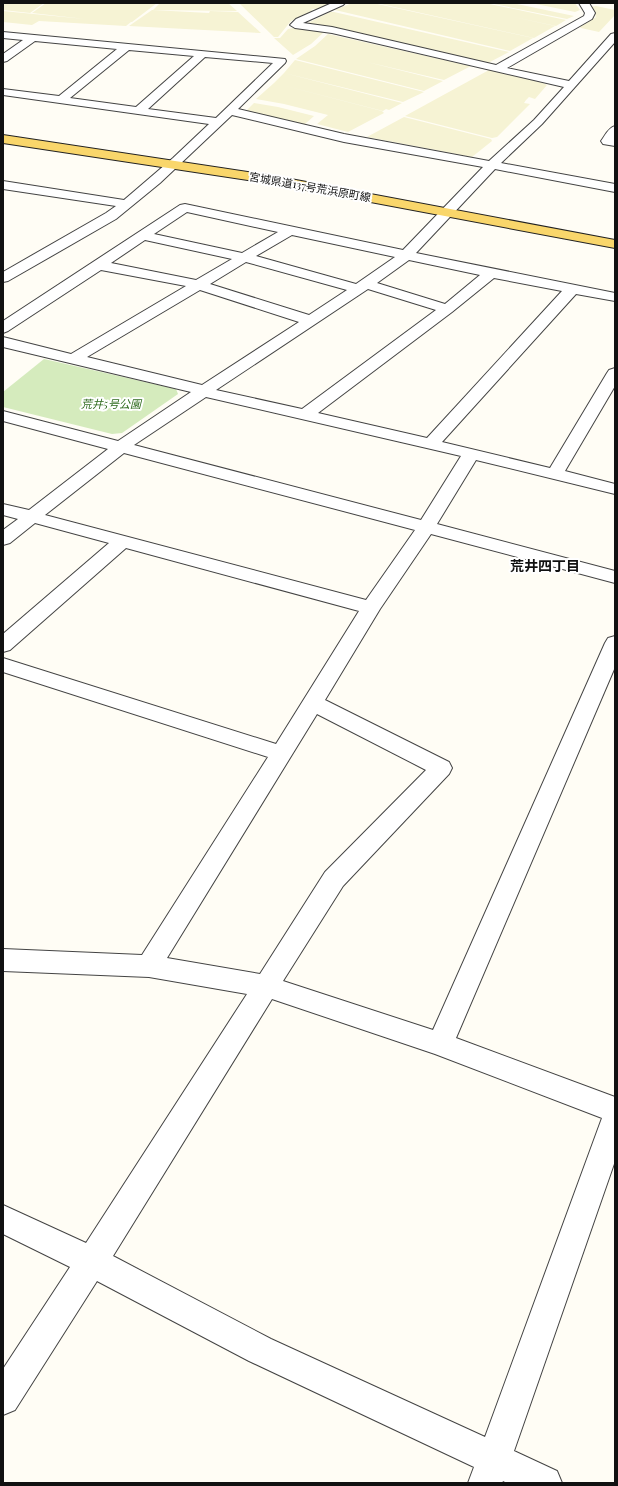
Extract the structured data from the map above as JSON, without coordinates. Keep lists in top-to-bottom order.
{
  "streets": {
    "main road": ["宮城県道137号荒浜原町線"]
  },
  "districts": ["荒井四丁目"],
  "parks": ["荒井5号公園"]
}
